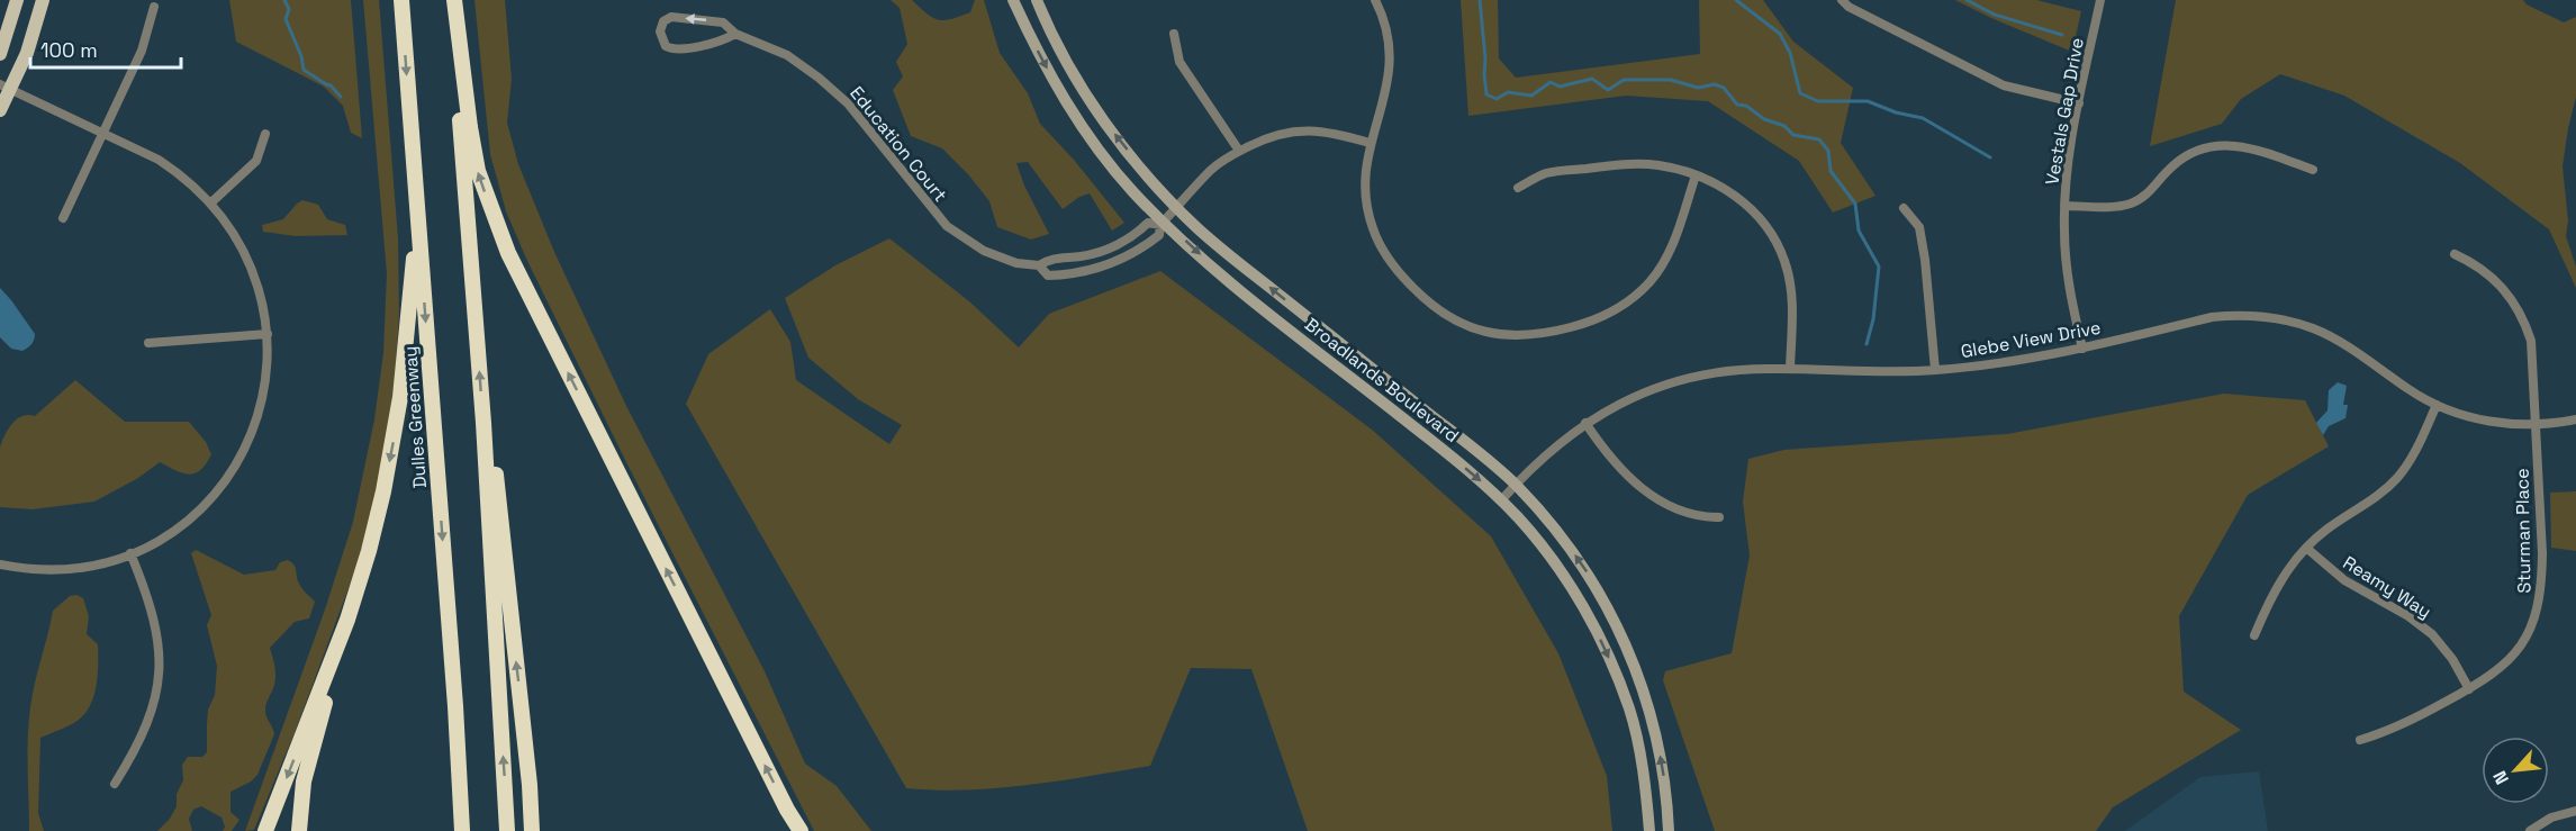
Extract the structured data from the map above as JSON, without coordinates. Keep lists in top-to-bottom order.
{
  "streets": {
    "highway": ["Dulles Greenway"],
    "main road": ["Broadlands Boulevard"],
    "street": [
      "Vestals Gap Drive",
      "Education Court",
      "Glebe View Drive",
      "Sturman Place",
      "Reamy Way"
    ]
  },
  "crossings": [
    ["Vestals Gap Drive", "Glebe View Drive"],
    ["Glebe View Drive", "Broadlands Boulevard"],
    ["Glebe View Drive", "Sturman Place"],
    ["Sturman Place", "Reamy Way"]
  ],
  "scale_bar": "100 m",
  "north": "bottom left"
}
